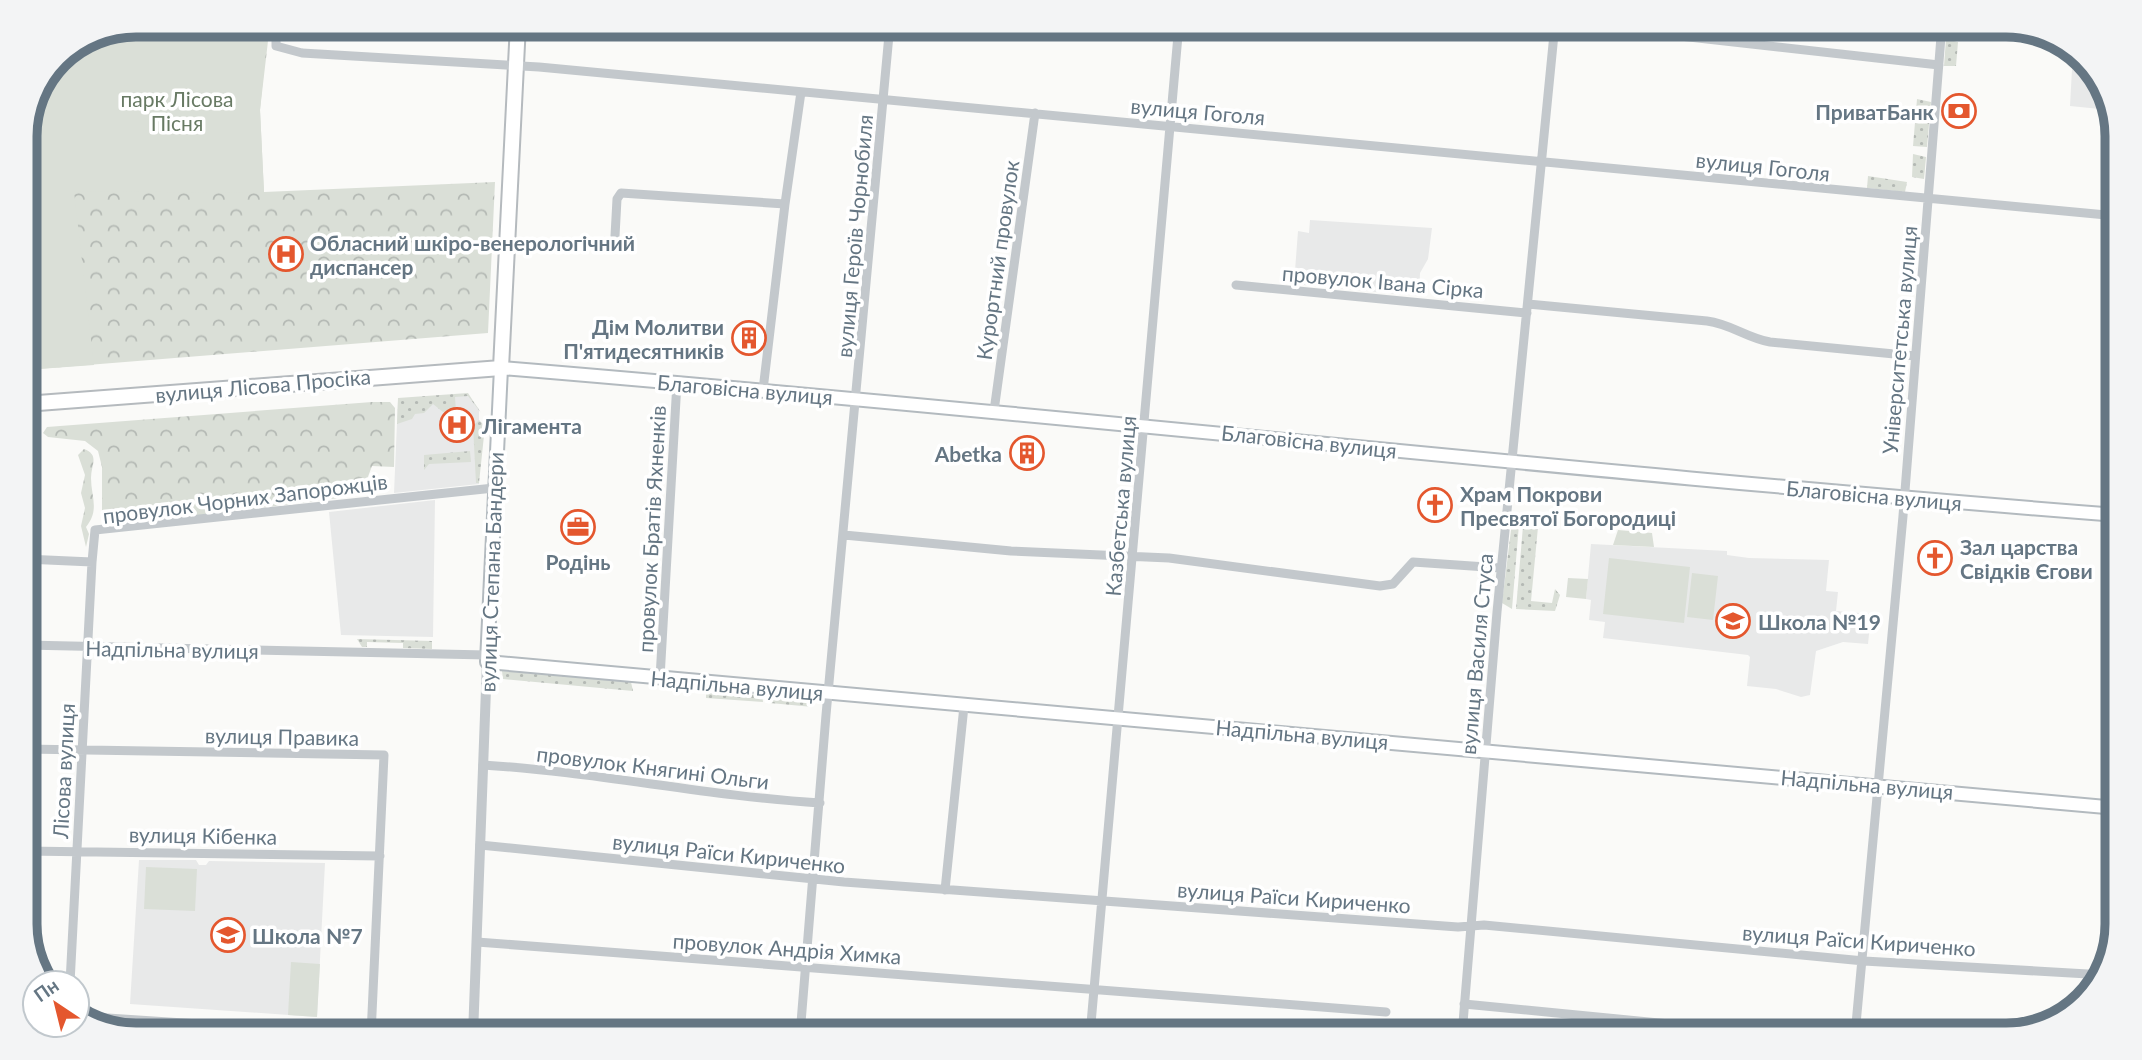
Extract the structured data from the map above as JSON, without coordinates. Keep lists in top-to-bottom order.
{
  "streets": {
    "main road": [
      "вулиця Лісова Просіка",
      "Благовісна вулиця",
      "вулиця Степана Бандери",
      "Надпільна вулиця"
    ],
    "street": [
      "вулиця Гоголя",
      "вулиця Героїв Чорнобиля",
      "Курортний провулок",
      "провулок Івана Сірка",
      "Університетська вулиця",
      "провулок Чорних Запорожців",
      "Казбетська вулиця",
      "провулок Братів Яхненків",
      "вулиця Василя Стуса",
      "вулиця Правика",
      "провулок Княгині Ольги",
      "Лісова вулиця",
      "вулиця Кібенка",
      "вулиця Раїси Кириченко",
      "провулок Андрія Химка"
    ]
  },
  "crossings": [
    ["вулиця Гоголя", "вулиця Героїв Чорнобиля"],
    ["вулиця Гоголя", "Курортний провулок"],
    ["вулиця Гоголя", "Університетська вулиця"],
    ["вулиця Гоголя", "Казбетська вулиця"],
    ["вулиця Гоголя", "вулиця Степана Бандери"],
    ["вулиця Гоголя", "вулиця Василя Стуса"],
    ["вулиця Героїв Чорнобиля", "Благовісна вулиця"],
    ["вулиця Героїв Чорнобиля", "Надпільна вулиця"],
    ["вулиця Героїв Чорнобиля", "провулок Княгині Ольги"],
    ["вулиця Героїв Чорнобиля", "вулиця Раїси Кириченко"],
    ["вулиця Героїв Чорнобиля", "провулок Андрія Химка"],
    ["Курортний провулок", "Благовісна вулиця"],
    ["провулок Івана Сірка", "Університетська вулиця"],
    ["провулок Івана Сірка", "вулиця Василя Стуса"],
    ["Університетська вулиця", "Благовісна вулиця"],
    ["Університетська вулиця", "Надпільна вулиця"],
    ["Університетська вулиця", "вулиця Раїси Кириченко"],
    ["вулиця Лісова Просіка", "Благовісна вулиця"],
    ["вулиця Лісова Просіка", "вулиця Степана Бандери"],
    ["Благовісна вулиця", "Казбетська вулиця"],
    ["Благовісна вулиця", "провулок Братів Яхненків"],
    ["Благовісна вулиця", "вулиця Степана Бандери"],
    ["Благовісна вулиця", "вулиця Василя Стуса"],
    ["провулок Чорних Запорожців", "вулиця Степана Бандери"],
    ["провулок Чорних Запорожців", "Лісова вулиця"],
    ["Казбетська вулиця", "Надпільна вулиця"],
    ["Казбетська вулиця", "вулиця Раїси Кириченко"],
    ["Казбетська вулиця", "провулок Андрія Химка"],
    ["провулок Братів Яхненків", "Надпільна вулиця"],
    ["вулиця Степана Бандери", "Надпільна вулиця"],
    ["вулиця Степана Бандери", "провулок Княгині Ольги"],
    ["вулиця Степана Бандери", "вулиця Раїси Кириченко"],
    ["вулиця Степана Бандери", "провулок Андрія Химка"],
    ["Надпільна вулиця", "вулиця Василя Стуса"],
    ["Надпільна вулиця", "Лісова вулиця"],
    ["вулиця Василя Стуса", "вулиця Раїси Кириченко"],
    ["вулиця Правика", "Лісова вулиця"],
    ["вулиця Правика", "вулиця Кібенка"],
    ["Лісова вулиця", "вулиця Кібенка"]
  ],
  "parks": ["парк Лісова Пісня"],
  "places": {
    "bank": ["ПриватБанк"],
    "hospital": ["Обласний шкіро-венерологічний диспансер", "Лігамента"],
    "building": ["Дім Молитви П'ятидесятників", "Abetka"],
    "church": ["Храм Покрови Пресвятої Богородиці", "Зал царства Свідків Єгови"],
    "office": ["Родінь"],
    "school or university": ["Школа №19", "Школа №7"]
  },
  "north": "top left"
}
